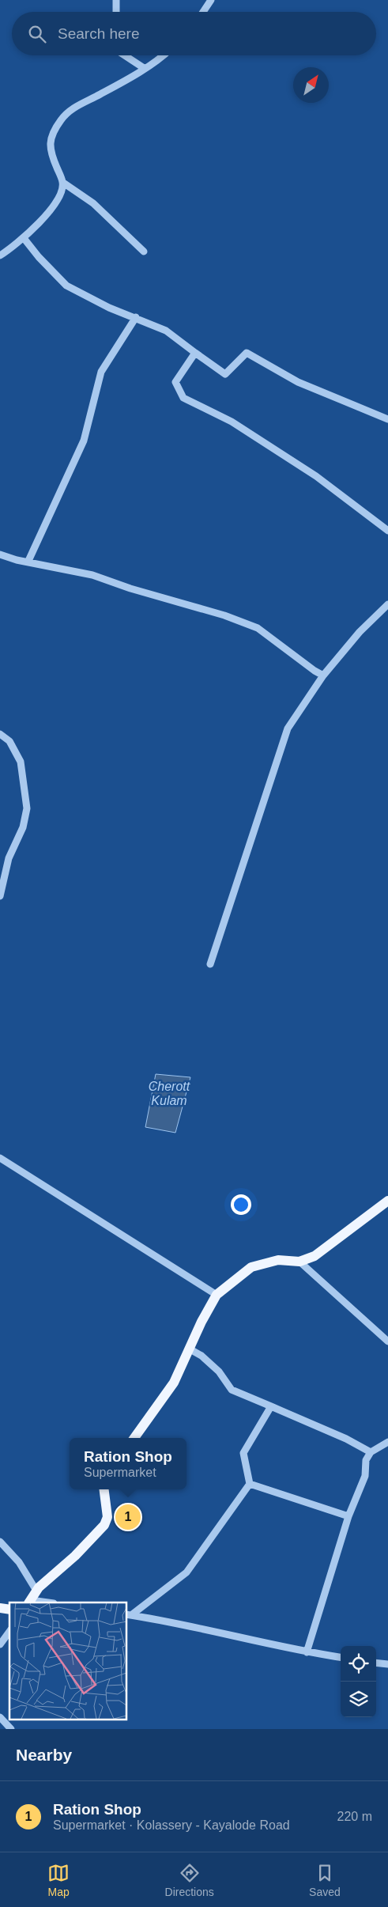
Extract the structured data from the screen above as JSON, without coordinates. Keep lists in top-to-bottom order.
{
  "water": ["Cherott Kulam"],
  "north": "top right",
  "page": {
    "search": "Search here",
    "popup": ["Ration Shop", "Supermarket"],
    "pins": "1",
    "heading": "Nearby",
    "list": [
      {
        "mark": "1",
        "name": "Ration Shop",
        "note": "Supermarket · Kolassery - Kayalode Road",
        "value": "220 m"
      }
    ],
    "nav": ["Map", "Directions", "Saved"]
  }
}
